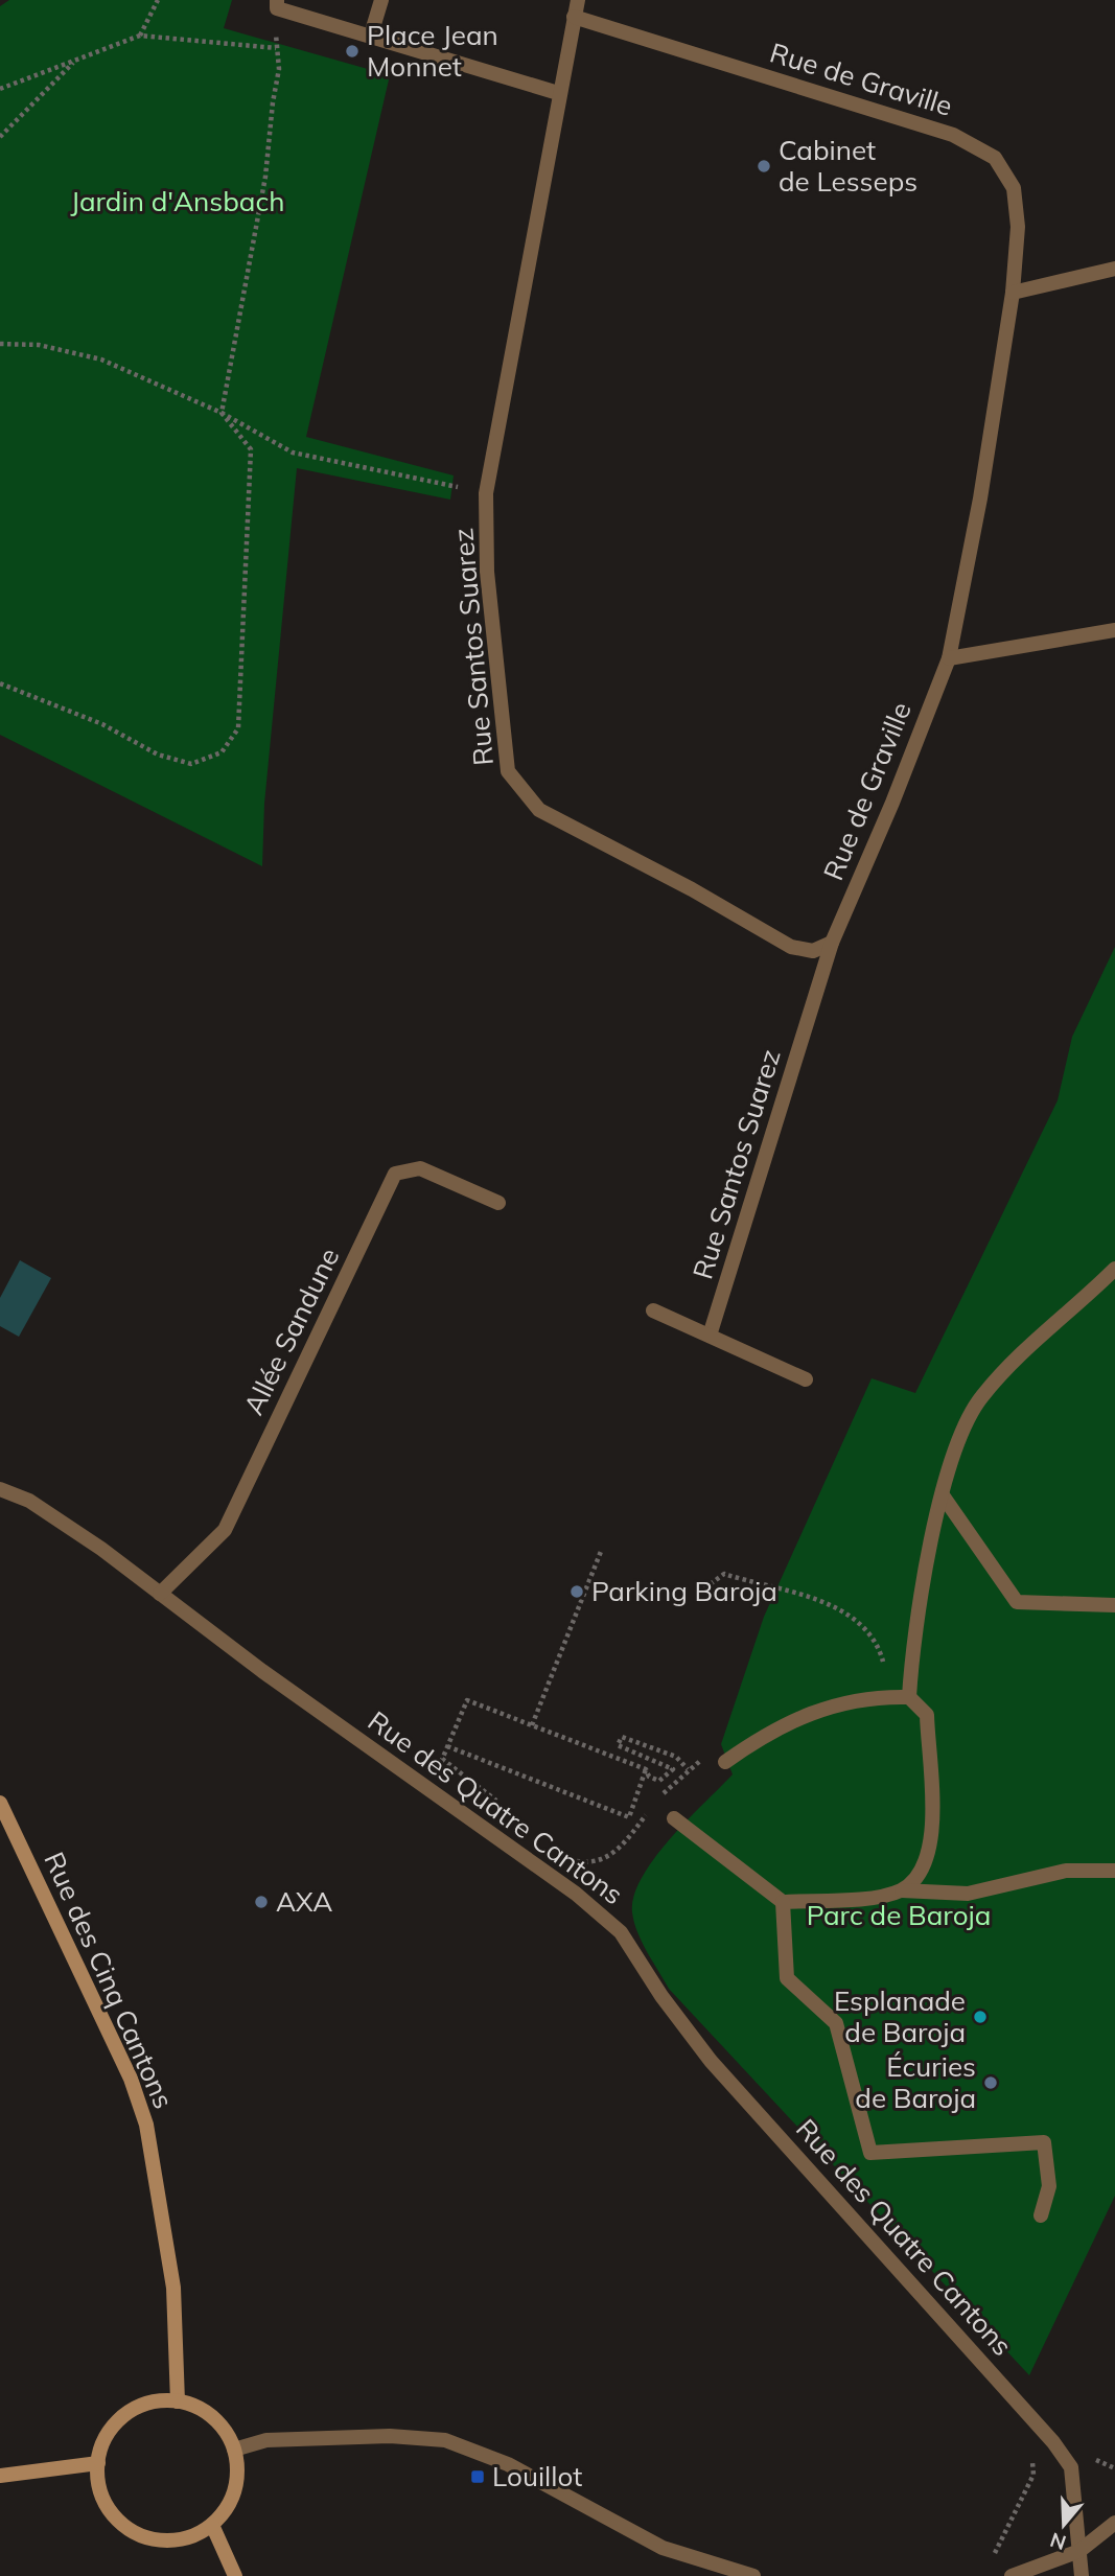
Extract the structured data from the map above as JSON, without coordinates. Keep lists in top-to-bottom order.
{
  "streets": {
    "street": [
      "Rue de Graville",
      "Rue Santos Suarez",
      "Allée Sandune",
      "Rue des Quatre Cantons",
      "Rue des Cinq Cantons"
    ]
  },
  "crossings": [
    ["Rue de Graville", "Rue Santos Suarez"],
    ["Allée Sandune", "Rue des Quatre Cantons"]
  ],
  "parks": ["Jardin d'Ansbach", "Parc de Baroja"],
  "places": {
    "other": [
      "Place Jean Monnet",
      "Cabinet de Lesseps",
      "Parking Baroja",
      "AXA",
      "Esplanade de Baroja",
      "Écuries de Baroja"
    ],
    "transit": ["Louillot"]
  },
  "north": "bottom"
}
